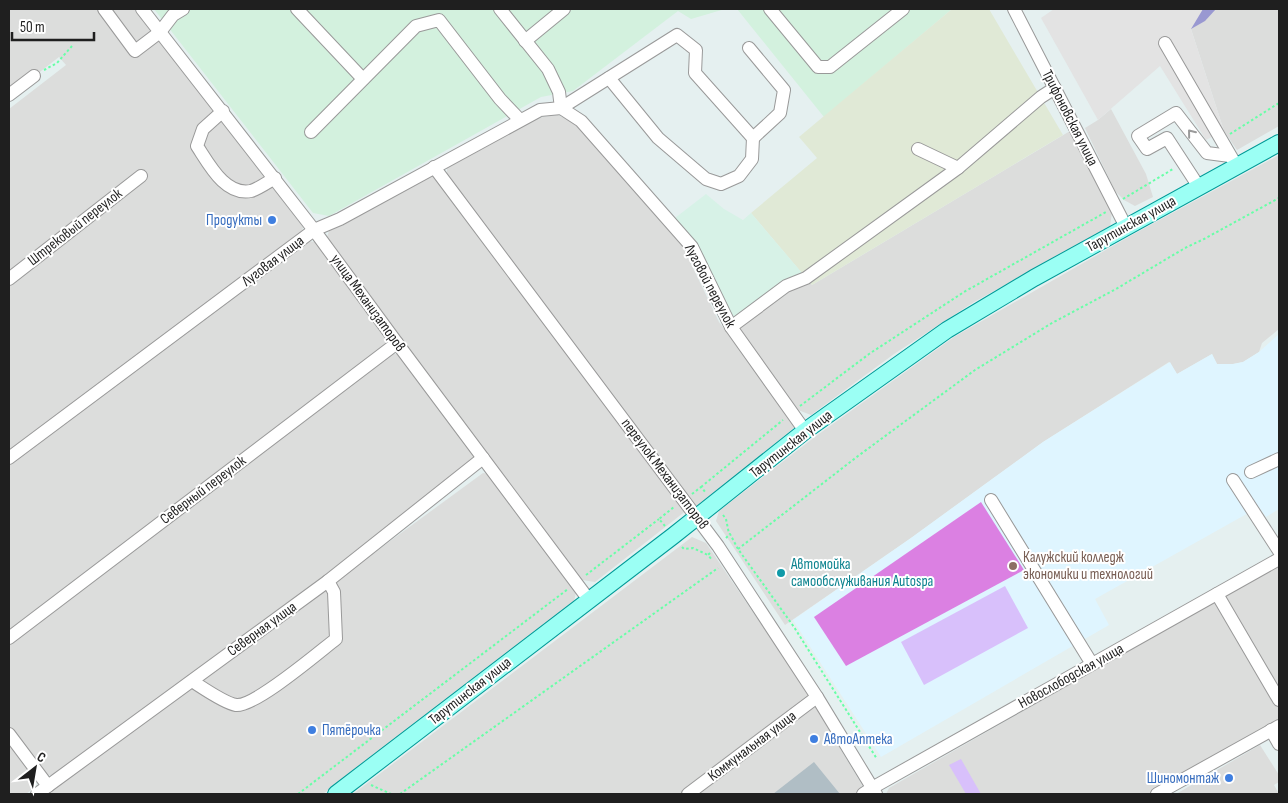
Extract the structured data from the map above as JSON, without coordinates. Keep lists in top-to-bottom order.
{
  "streets": {
    "main road": ["Тарутинская улица"],
    "street": [
      "Трифоновская улица",
      "Штрековый переулок",
      "Луговая улица",
      "Луговой переулок",
      "улица Механизаторов",
      "переулок Механизаторов",
      "Северный переулок",
      "Северная улица",
      "Новослободская улица",
      "Коммунальная улица"
    ]
  },
  "crossings": [
    ["Трифоновская улица", "Тарутинская улица"],
    ["Тарутинская улица", "Луговой переулок"],
    ["Тарутинская улица", "улица Механизаторов"],
    ["Тарутинская улица", "переулок Механизаторов"],
    ["Луговая улица", "Луговой переулок"],
    ["Луговая улица", "улица Механизаторов"],
    ["Луговая улица", "переулок Механизаторов"],
    ["улица Механизаторов", "Северный переулок"],
    ["улица Механизаторов", "Северная улица"],
    ["переулок Механизаторов", "Новослободская улица"],
    ["переулок Механизаторов", "Коммунальная улица"]
  ],
  "places": [
    "Продукты",
    "Калужский колледж экономики и технологий",
    "Автомойка самообслуживания Autospa",
    "Пятёрочка",
    "АвтоАптека",
    "Шиномонтаж"
  ],
  "scale_bar": "50 m",
  "north": "top right"
}
